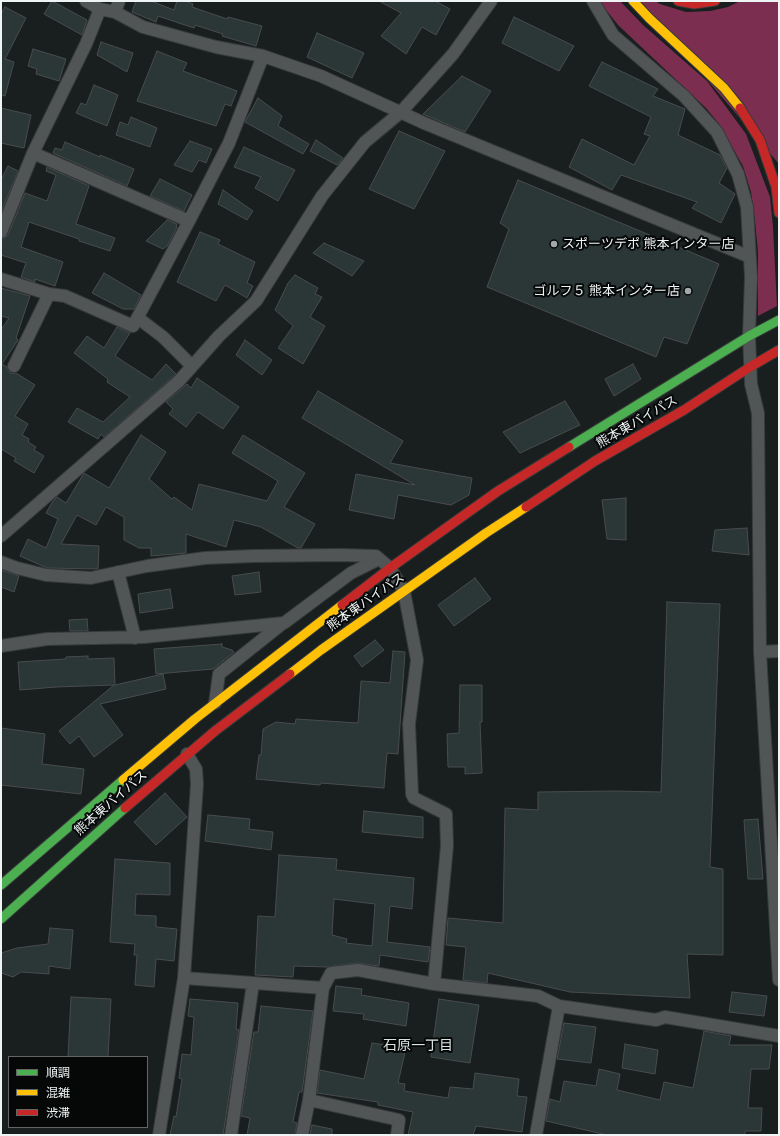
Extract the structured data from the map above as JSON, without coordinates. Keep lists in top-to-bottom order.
{
  "streets": {
    "highway": ["熊本東バイパス"]
  },
  "districts": ["石原一丁目"],
  "places": ["スポーツデポ 熊本インター店", "ゴルフ５ 熊本インター店"],
  "legend": ["順調", "混雑", "渋滞"]
}
